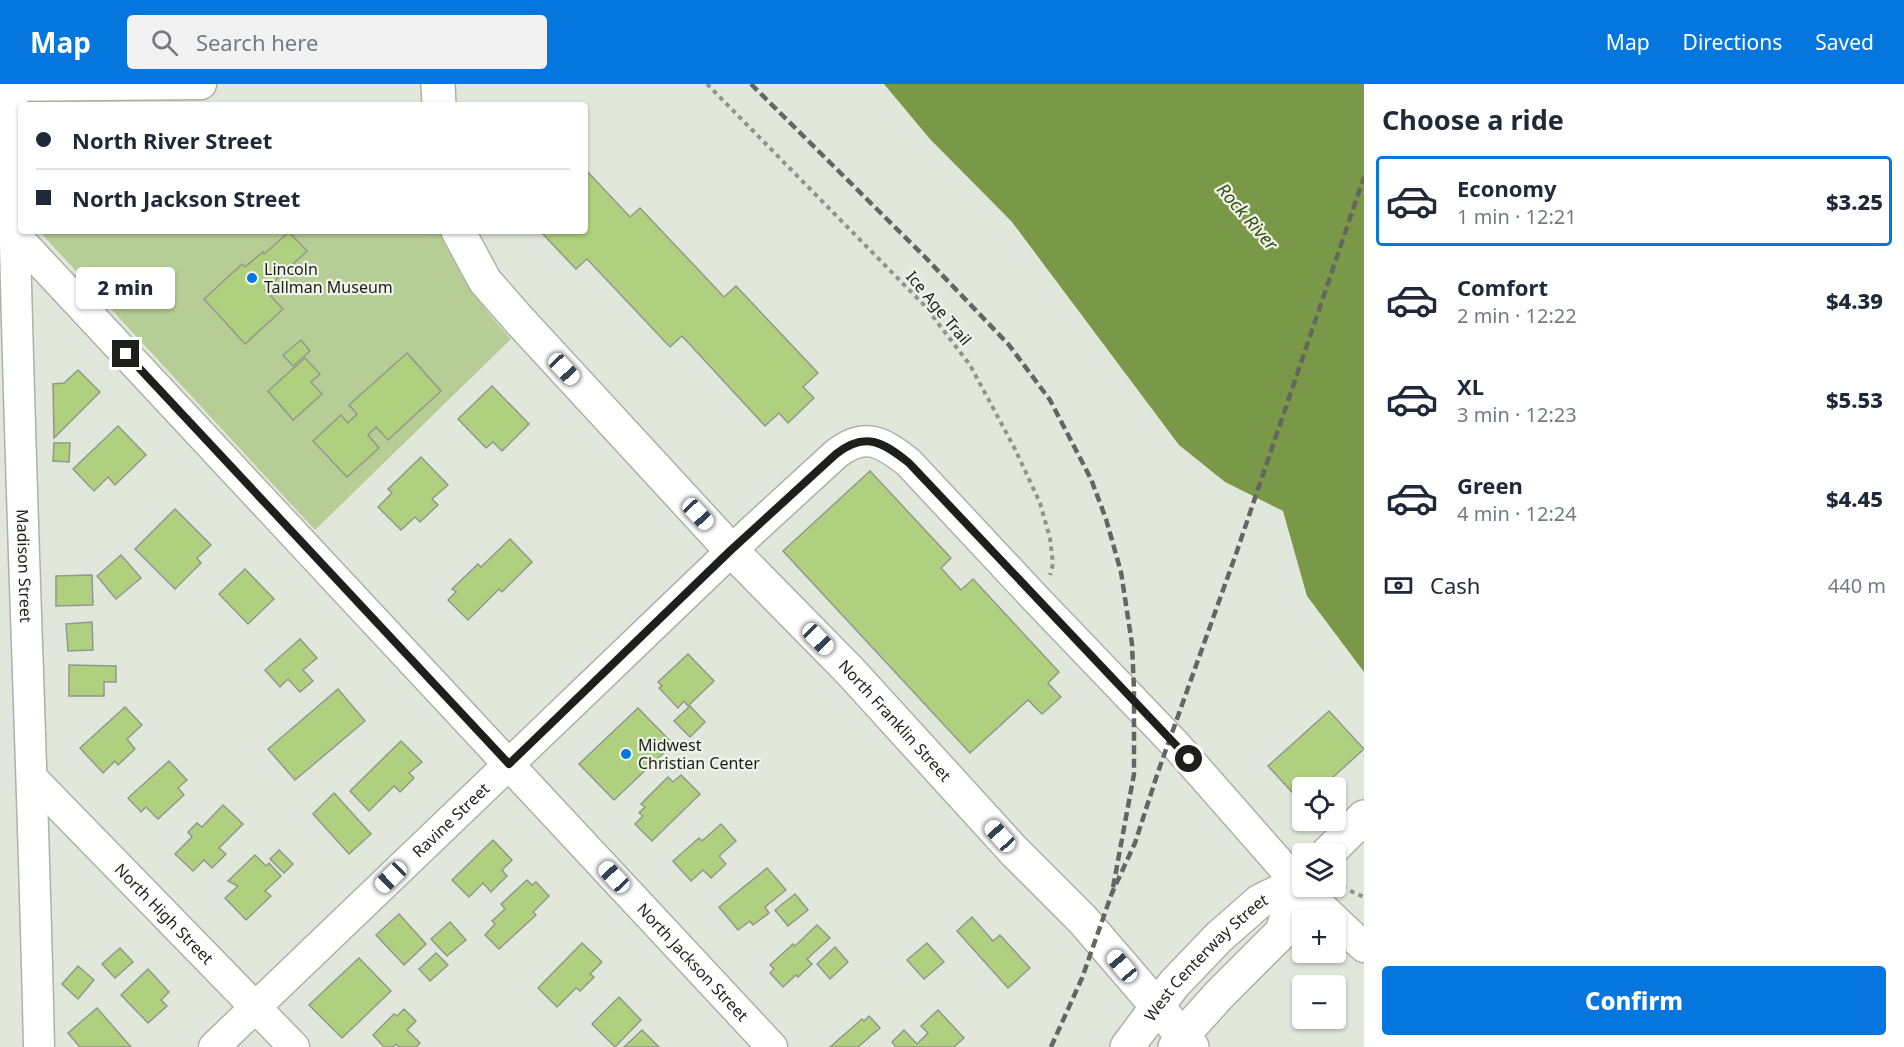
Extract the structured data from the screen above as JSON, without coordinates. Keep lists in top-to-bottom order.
{
  "streets": {
    "main road": ["North Franklin Street", "West Centerway Street"],
    "street": [
      "Madison Street",
      "Ravine Street",
      "North High Street",
      "North Jackson Street"
    ],
    "path": ["Ice Age Trail"]
  },
  "crossings": [
    ["Ice Age Trail", "Ravine Street"],
    ["Madison Street", "North High Street"],
    ["Madison Street", "North Jackson Street"],
    ["North Franklin Street", "Ravine Street"],
    ["North Franklin Street", "West Centerway Street"],
    ["Ravine Street", "North High Street"],
    ["Ravine Street", "North Jackson Street"]
  ],
  "water": ["Rock River"],
  "places": ["Lincoln Tallman Museum", "Midwest Christian Center"],
  "page": {
    "header": "Map",
    "search": "Search here",
    "nav": ["Map", "Directions", "Saved"],
    "heading": "Choose a ride",
    "banner": ["North River Street", "North Jackson Street"],
    "list": [
      {
        "name": "Economy",
        "note": "1 min · 12:21",
        "value": "$3.25"
      },
      {
        "name": "Comfort",
        "note": "2 min · 12:22",
        "value": "$4.39"
      },
      {
        "name": "XL",
        "note": "3 min · 12:23",
        "value": "$5.53"
      },
      {
        "name": "Green",
        "note": "4 min · 12:24",
        "value": "$4.45"
      }
    ],
    "bubble": "2 min",
    "pay": ["Cash", "440 m"],
    "map_buttons": ["+", "−"],
    "buttons": "Confirm"
  }
}
